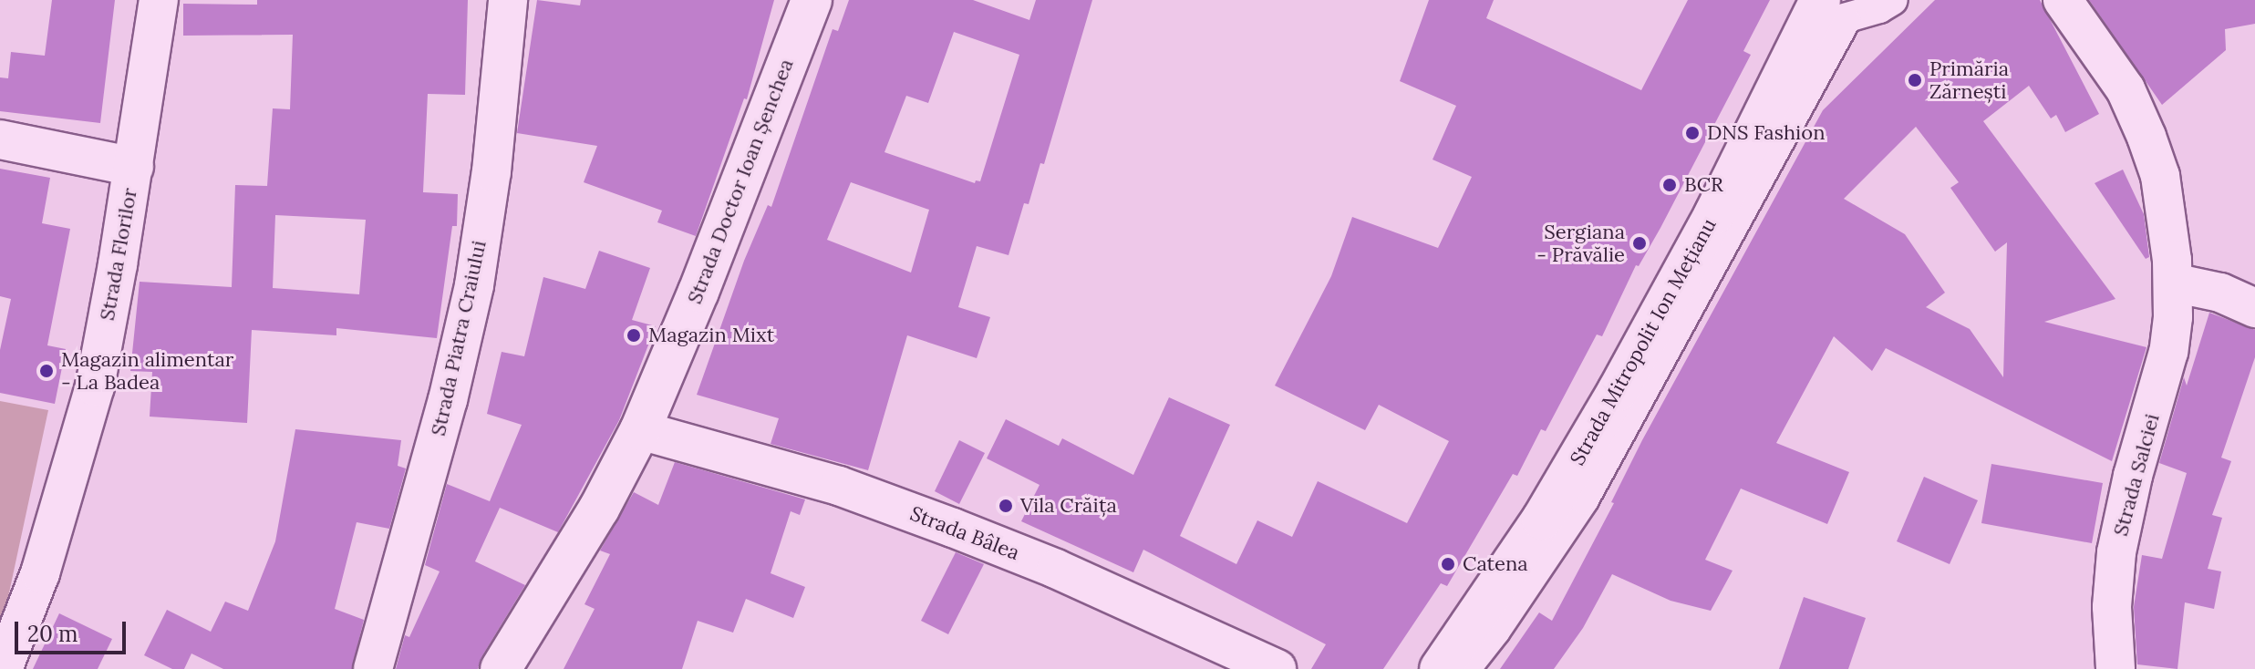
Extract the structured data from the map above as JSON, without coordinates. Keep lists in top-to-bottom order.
{
  "streets": {
    "main road": ["Strada Doctor Ioan Șenchea", "Strada Mitropolit Ion Mețianu"],
    "street": [
      "Strada Florilor",
      "Strada Piatra Craiului",
      "Strada Salciei",
      "Strada Bâlea"
    ]
  },
  "crossings": [
    ["Strada Doctor Ioan Șenchea", "Strada Bâlea"]
  ],
  "places": [
    "Primăria Zărnești",
    "DNS Fashion",
    "BCR",
    "Sergiana - Prăvălie",
    "Magazin Mixt",
    "Magazin alimentar - La Badea",
    "Vila Crăița",
    "Catena"
  ],
  "scale_bar": "20 m"
}
